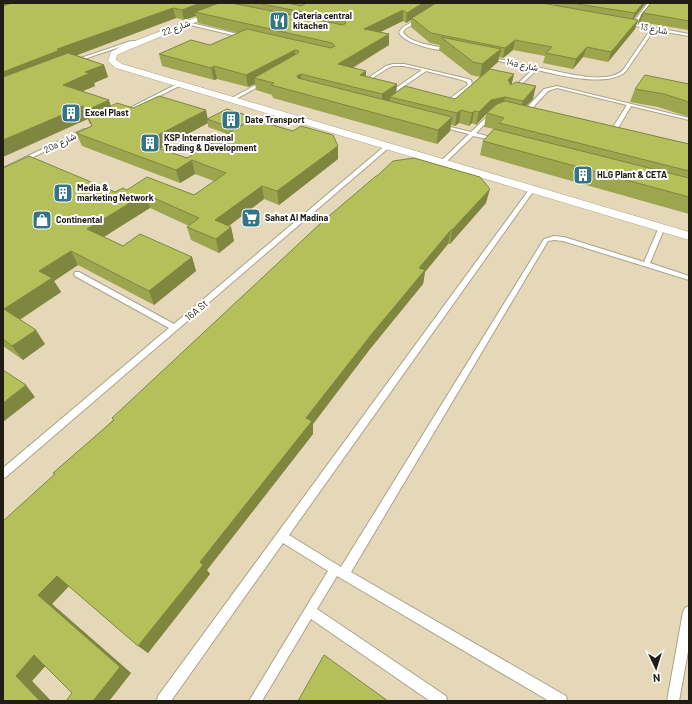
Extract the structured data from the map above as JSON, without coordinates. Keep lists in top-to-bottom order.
{
  "streets": {
    "street": ["شارع 22"],
    "lane": [
      "شارع 13",
      "14a شارع",
      "20a شارع",
      "16A St"
    ]
  },
  "crossings": [
    ["شارع 13", "14a شارع"]
  ],
  "places": {
    "restaurant": ["Cateria central kitachen"],
    "building": [
      "Excel Plast",
      "Date Transport",
      "KSP International Trading & Development",
      "HLG Plant & CETA",
      "Media & marketing Network"
    ],
    "supermarket": ["Sahat Al Madina"],
    "shop": ["Continental"]
  },
  "north": "bottom"
}
